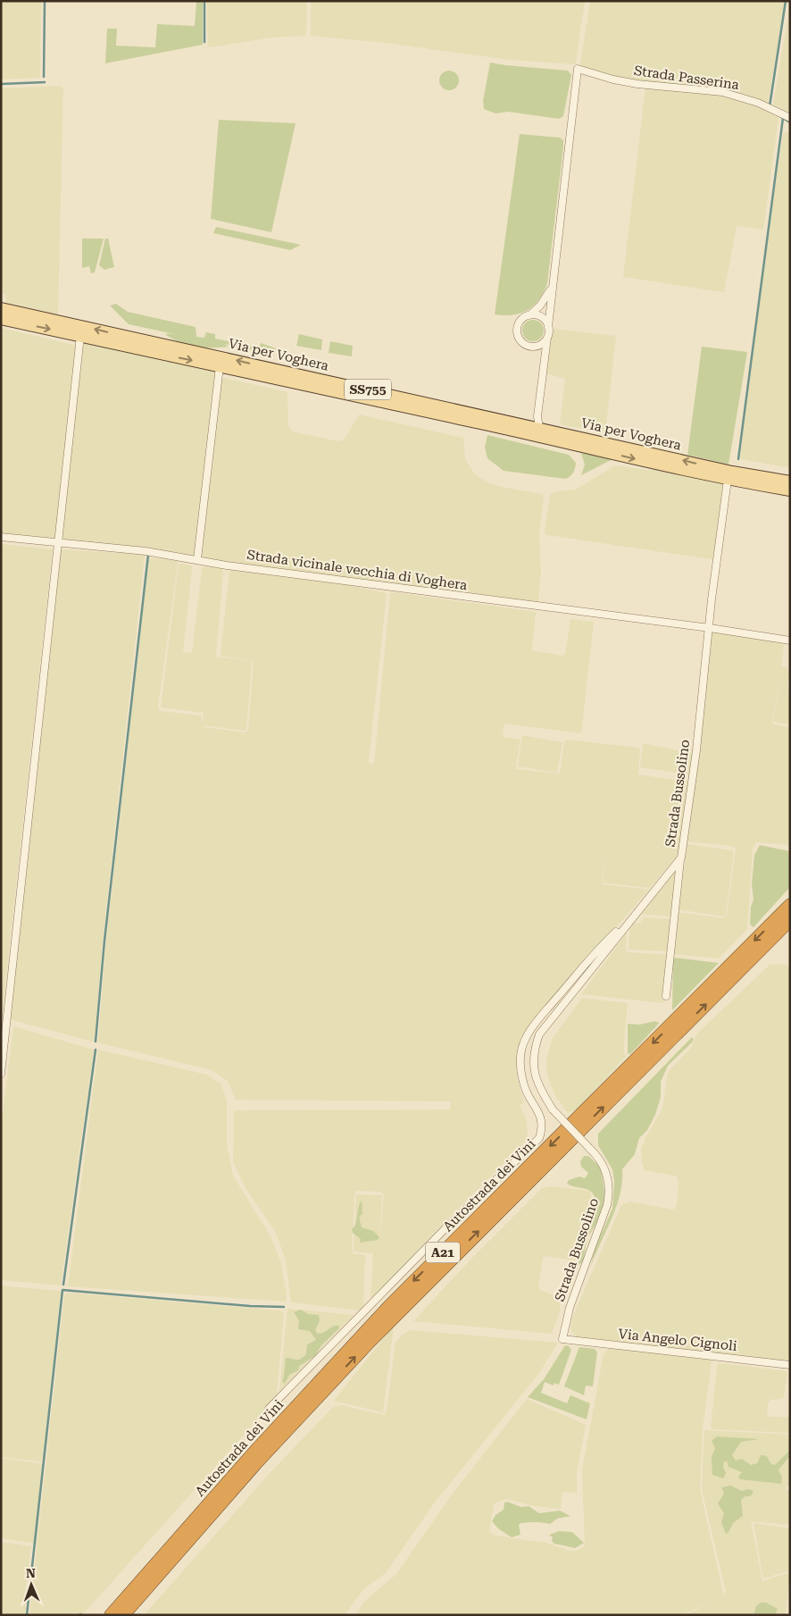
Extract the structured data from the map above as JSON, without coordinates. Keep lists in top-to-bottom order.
{
  "streets": {
    "highway": ["Autostrada dei Vini", "A21"],
    "main road": ["Via per Voghera", "SS755"],
    "street": [
      "Strada Passerina",
      "Strada vicinale vecchia di Voghera",
      "Strada Bussolino",
      "Via Angelo Cignoli"
    ]
  },
  "crossings": [
    ["Via per Voghera", "Strada Bussolino"],
    ["Strada vicinale vecchia di Voghera", "Strada Bussolino"],
    ["Strada Bussolino", "Via Angelo Cignoli"]
  ],
  "north": "top"
}
